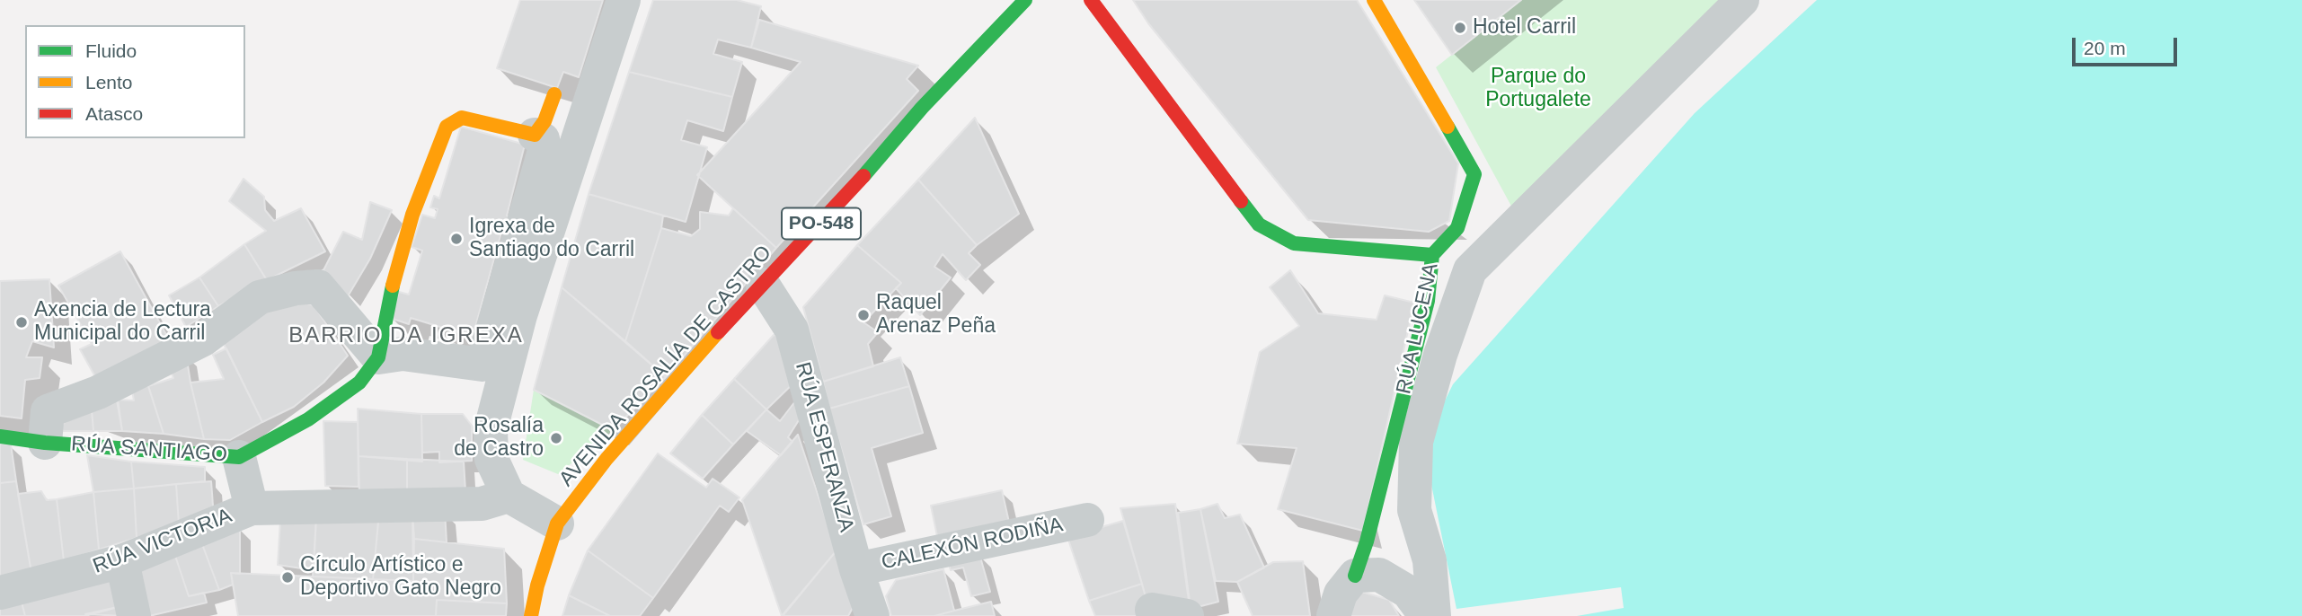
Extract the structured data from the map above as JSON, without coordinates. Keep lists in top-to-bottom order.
{
  "streets": {
    "street": [
      "PO-548",
      "RÚA LUCENA",
      "AVENIDA ROSALÍA DE CASTRO",
      "RÚA ESPERANZA",
      "RÚA SANTIAGO",
      "RÚA VICTORIA",
      "CALEXÓN RODIÑA"
    ]
  },
  "crossings": [
    ["PO-548", "AVENIDA ROSALÍA DE CASTRO"],
    ["AVENIDA ROSALÍA DE CASTRO", "RÚA ESPERANZA"],
    ["RÚA ESPERANZA", "CALEXÓN RODIÑA"],
    ["RÚA SANTIAGO", "RÚA VICTORIA"]
  ],
  "districts": ["BARRIO DA IGREXA"],
  "parks": ["Parque do Portugalete"],
  "places": [
    "Hotel Carril",
    "Igrexa de Santiago do Carril",
    "Raquel Arenaz Peña",
    "Axencia de Lectura Municipal do Carril",
    "Rosalía de Castro",
    "Círculo Artístico e Deportivo Gato Negro"
  ],
  "legend": ["Fluido", "Lento", "Atasco"],
  "scale_bar": "20 m"
}
